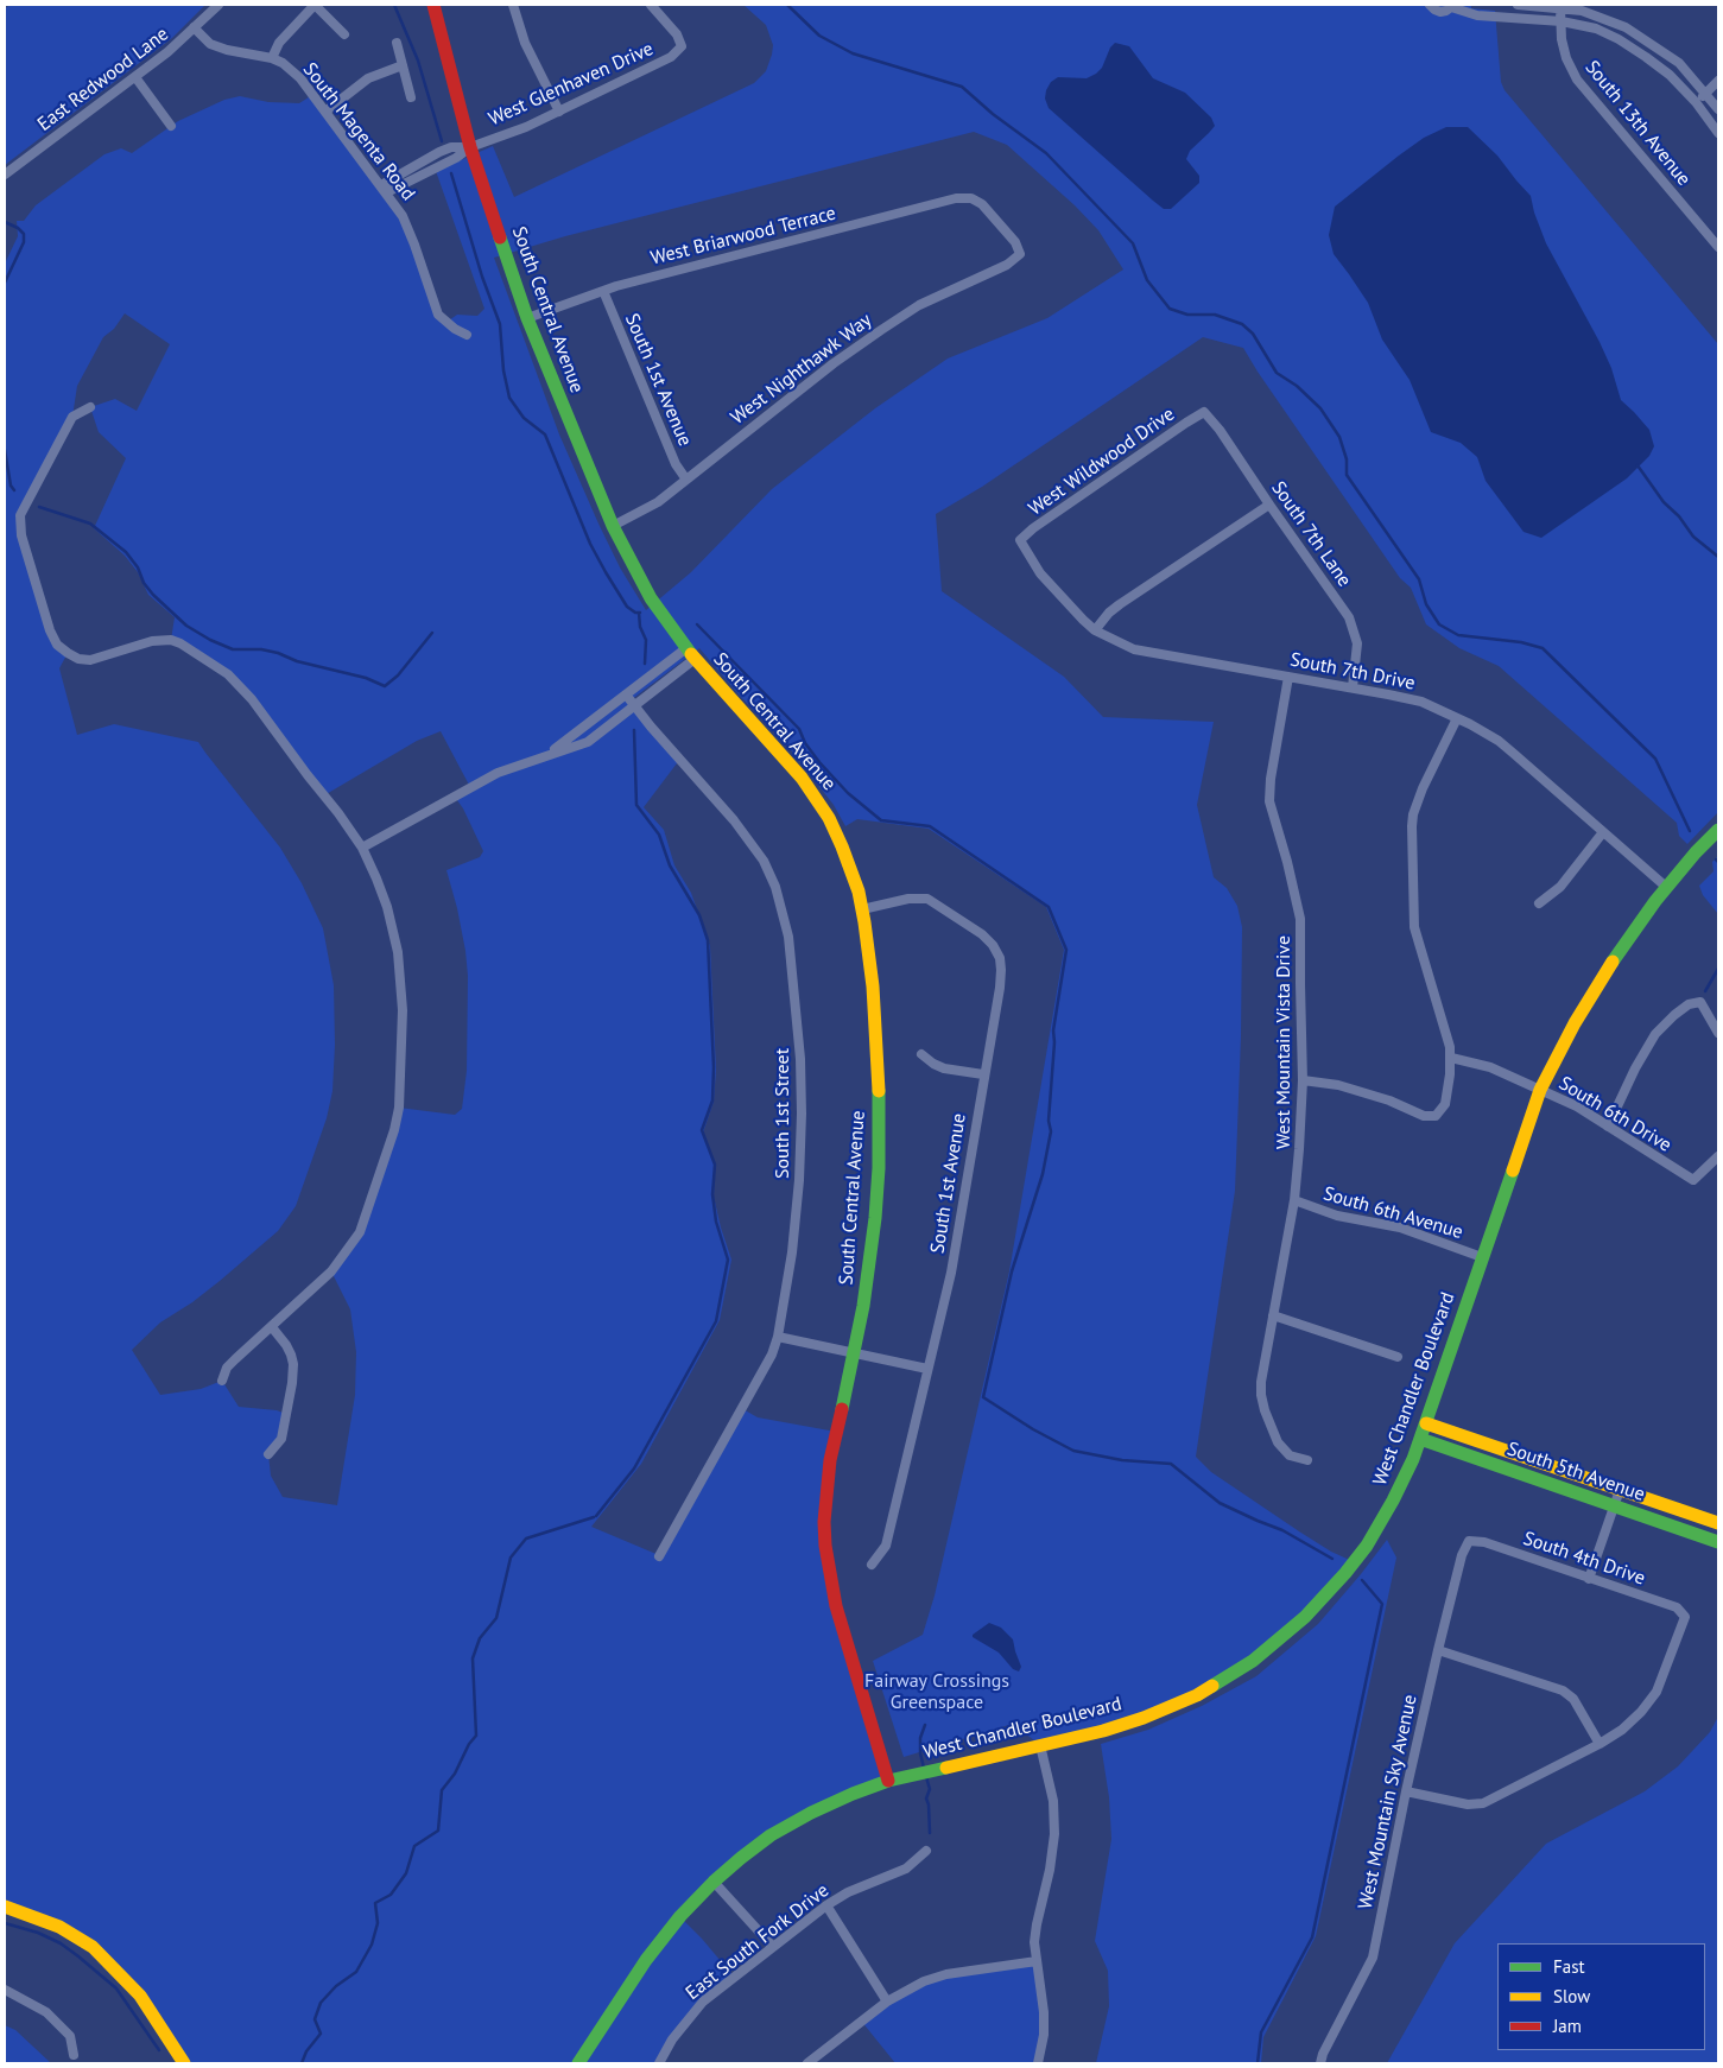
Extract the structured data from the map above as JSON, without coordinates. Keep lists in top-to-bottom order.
{
  "streets": {
    "street": [
      "East Redwood Lane",
      "West Glenhaven Drive",
      "South 13th Avenue",
      "South Magenta Road",
      "West Briarwood Terrace",
      "South Central Avenue",
      "West Nighthawk Way",
      "South 1st Avenue",
      "West Wildwood Drive",
      "South 7th Lane",
      "South 7th Drive",
      "West Mountain Vista Drive",
      "South 1st Street",
      "South 6th Drive",
      "South 6th Avenue",
      "West Chandler Boulevard",
      "South 5th Avenue",
      "South 4th Drive",
      "West Mountain Sky Avenue",
      "East South Fork Drive"
    ]
  },
  "crossings": [
    ["East Redwood Lane", "South Magenta Road"],
    ["West Glenhaven Drive", "South Central Avenue"],
    ["West Briarwood Terrace", "South Central Avenue"],
    ["West Briarwood Terrace", "West Nighthawk Way"],
    ["West Briarwood Terrace", "South 1st Avenue"],
    ["South Central Avenue", "West Nighthawk Way"],
    ["South Central Avenue", "South 1st Avenue"],
    ["South Central Avenue", "West Chandler Boulevard"],
    ["West Nighthawk Way", "South 1st Avenue"],
    ["West Wildwood Drive", "South 7th Lane"],
    ["West Wildwood Drive", "South 7th Drive"],
    ["South 7th Lane", "South 7th Drive"],
    ["South 7th Drive", "West Mountain Vista Drive"],
    ["South 7th Drive", "West Chandler Boulevard"],
    ["West Mountain Vista Drive", "South 6th Avenue"],
    ["South 6th Drive", "West Chandler Boulevard"],
    ["South 6th Avenue", "West Chandler Boulevard"],
    ["West Chandler Boulevard", "South 5th Avenue"],
    ["South 4th Drive", "West Mountain Sky Avenue"]
  ],
  "parks": ["Fairway Crossings Greenspace"],
  "legend": ["Fast", "Slow", "Jam"]
}
